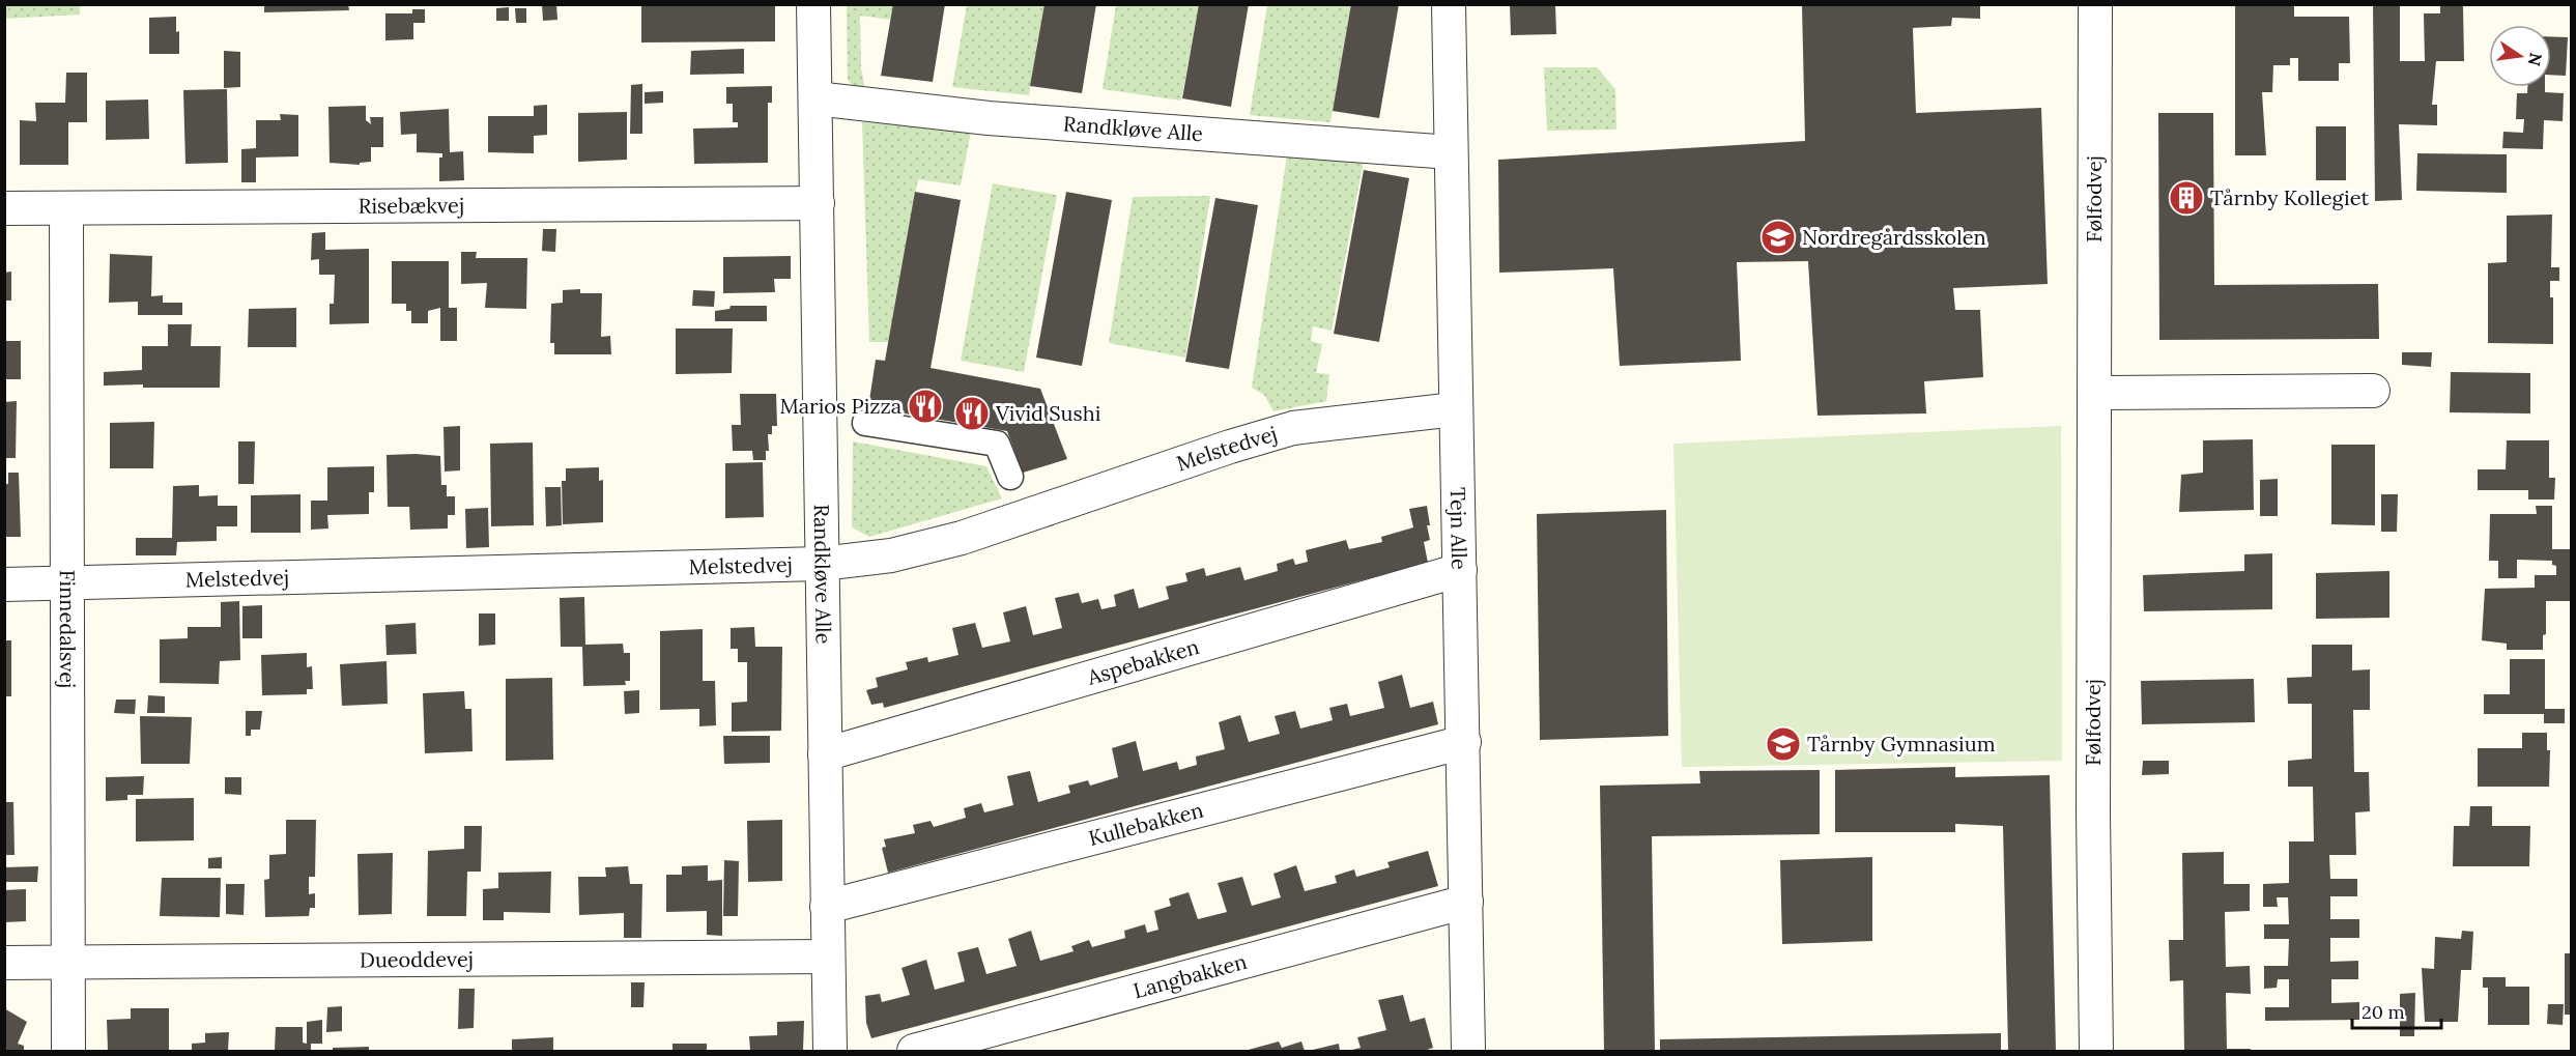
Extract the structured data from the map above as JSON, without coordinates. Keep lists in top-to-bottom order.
{
  "streets": {
    "street": [
      "Randkløve Alle",
      "Følfodvej",
      "Risebækvej",
      "Melstedvej",
      "Tejn Alle",
      "Finnedalsvej",
      "Aspebakken",
      "Kullebakken",
      "Dueoddevej",
      "Langbakken"
    ]
  },
  "crossings": [
    ["Randkløve Alle", "Risebækvej"],
    ["Randkløve Alle", "Melstedvej"],
    ["Randkløve Alle", "Tejn Alle"],
    ["Randkløve Alle", "Aspebakken"],
    ["Randkløve Alle", "Kullebakken"],
    ["Randkløve Alle", "Dueoddevej"],
    ["Risebækvej", "Finnedalsvej"],
    ["Melstedvej", "Tejn Alle"],
    ["Melstedvej", "Finnedalsvej"],
    ["Tejn Alle", "Aspebakken"],
    ["Tejn Alle", "Kullebakken"],
    ["Tejn Alle", "Langbakken"],
    ["Finnedalsvej", "Dueoddevej"]
  ],
  "places": {
    "building": ["Tårnby Kollegiet"],
    "school or university": ["Nordregårdsskolen", "Tårnby Gymnasium"],
    "restaurant": ["Marios Pizza", "Vivid Sushi"]
  },
  "scale_bar": "20 m",
  "north": "right"
}
